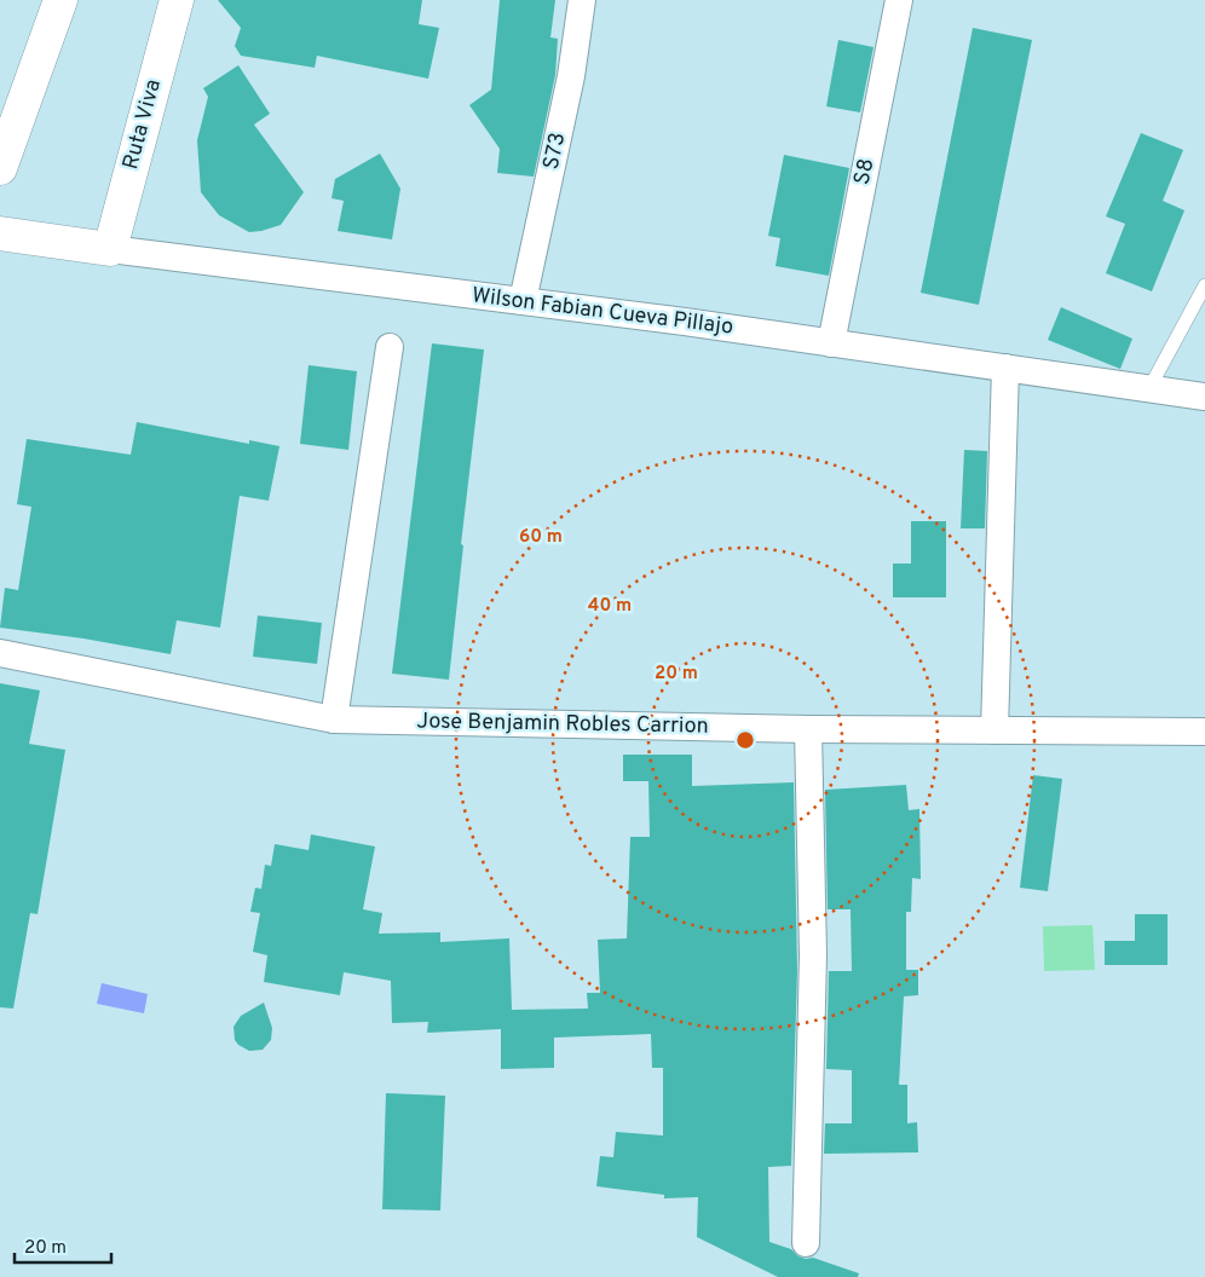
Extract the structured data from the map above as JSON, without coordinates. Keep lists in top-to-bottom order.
{
  "streets": {
    "main road": ["Ruta Viva", "Wilson Fabian Cueva Pillajo"],
    "street": ["S73", "S8", "Jose Benjamin Robles Carrion"]
  },
  "crossings": [
    ["Ruta Viva", "Wilson Fabian Cueva Pillajo"],
    ["S73", "Wilson Fabian Cueva Pillajo"],
    ["S8", "Wilson Fabian Cueva Pillajo"]
  ],
  "scale_bar": "20 m",
  "rings": ["60 m", "40 m", "20 m"]
}
